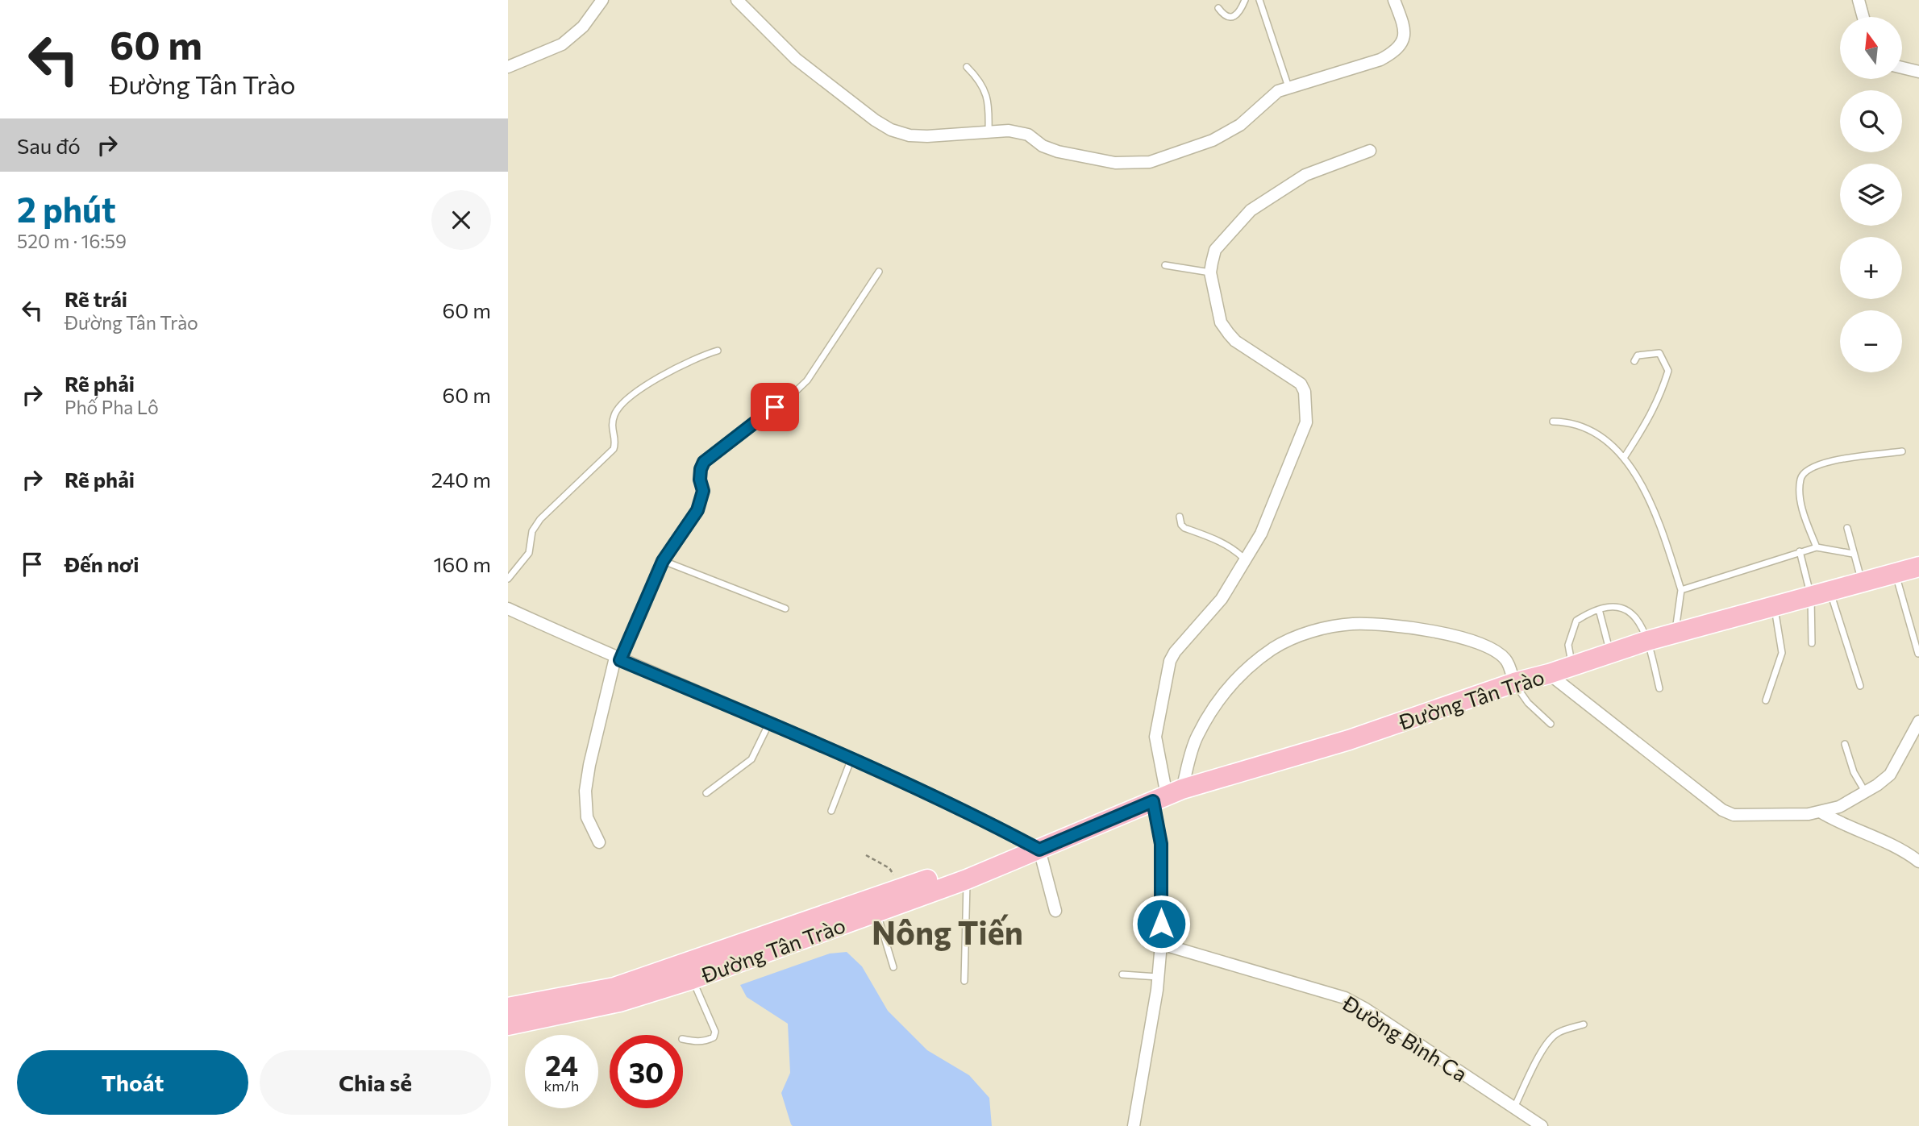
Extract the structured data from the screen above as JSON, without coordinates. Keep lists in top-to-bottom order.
{
  "streets": {
    "highway": ["Đường Tân Trào"],
    "street": ["Đường Bình Ca"]
  },
  "districts": ["Nông Tiến"],
  "north": "top",
  "page": {
    "turn": ["60 m", "Đường Tân Trào"],
    "map_buttons": ["+", "−"],
    "then": "Sau đó",
    "heading": ["2 phút", "520 m · 16:59"],
    "list": [
      {
        "name": "Rẽ trái",
        "note": "Đường Tân Trào",
        "value": "60 m"
      },
      {
        "name": "Rẽ phải",
        "note": "Phố Pha Lô",
        "value": "60 m"
      },
      {
        "name": "Rẽ phải",
        "value": "240 m"
      },
      {
        "name": "Đến nơi",
        "value": "160 m"
      }
    ],
    "speed": "24 km/h",
    "limit": "30",
    "buttons": ["Thoát", "Chia sẻ"]
  }
}
